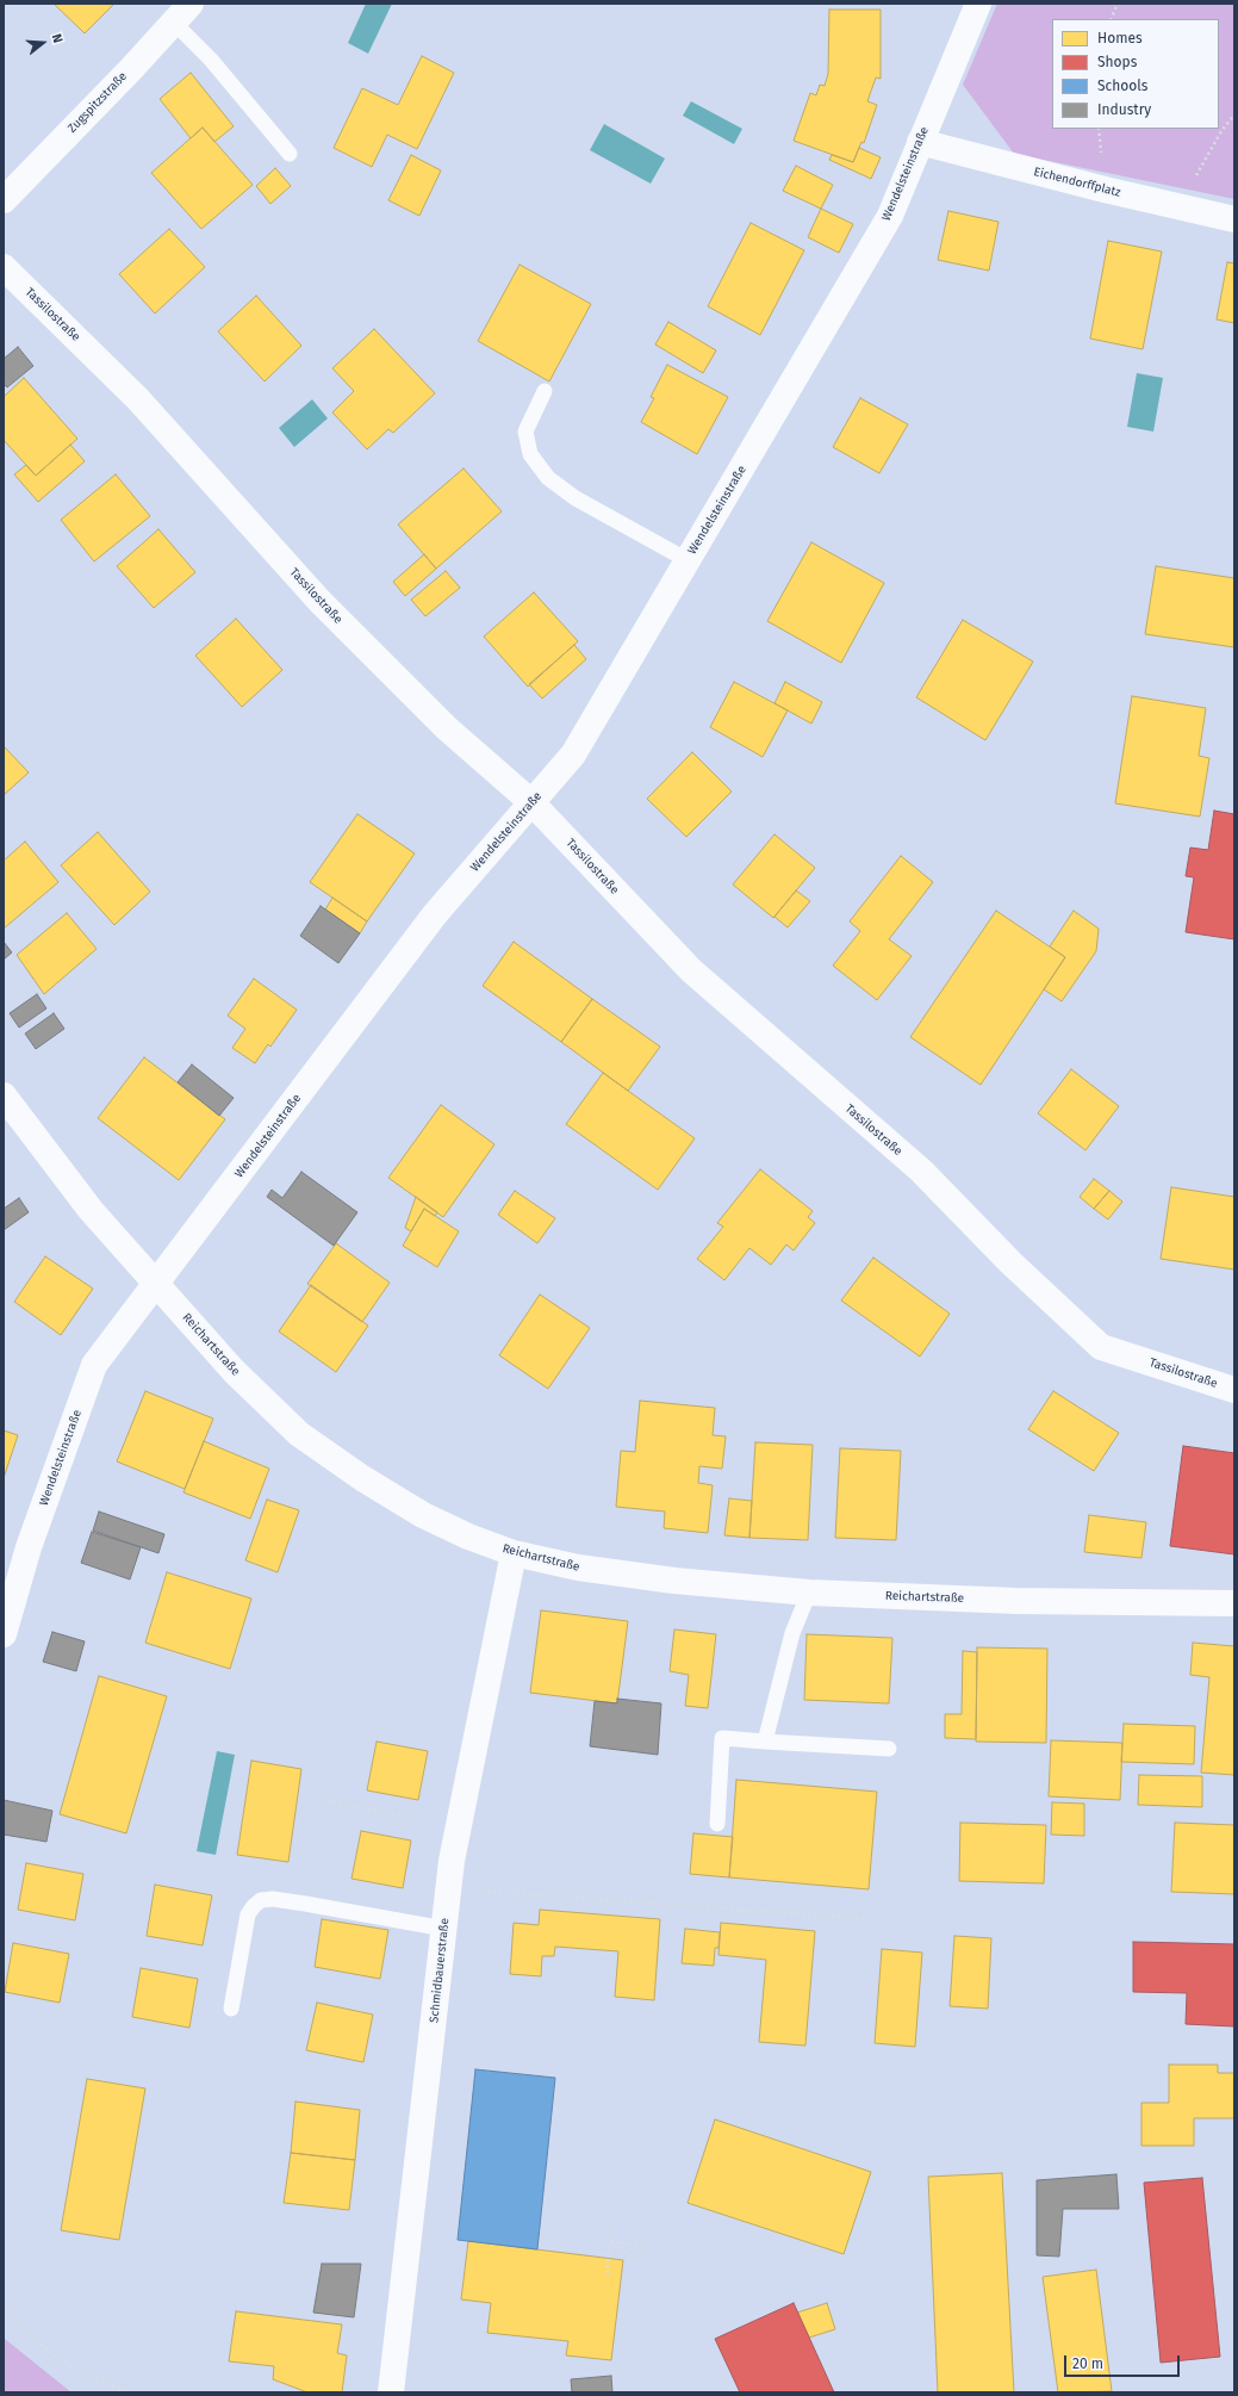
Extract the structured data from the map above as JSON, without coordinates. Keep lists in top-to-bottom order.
{
  "streets": {
    "street": [
      "Zugspitzstraße",
      "Wendelsteinstraße",
      "Eichendorffplatz",
      "Tassilostraße",
      "Reichartstraße",
      "Schmidbauerstraße"
    ]
  },
  "crossings": [
    ["Wendelsteinstraße", "Eichendorffplatz"],
    ["Wendelsteinstraße", "Tassilostraße"],
    ["Wendelsteinstraße", "Reichartstraße"],
    ["Reichartstraße", "Schmidbauerstraße"]
  ],
  "legend": [
    "Homes",
    "Shops",
    "Schools",
    "Industry"
  ],
  "scale_bar": "20 m",
  "north": "right"
}
